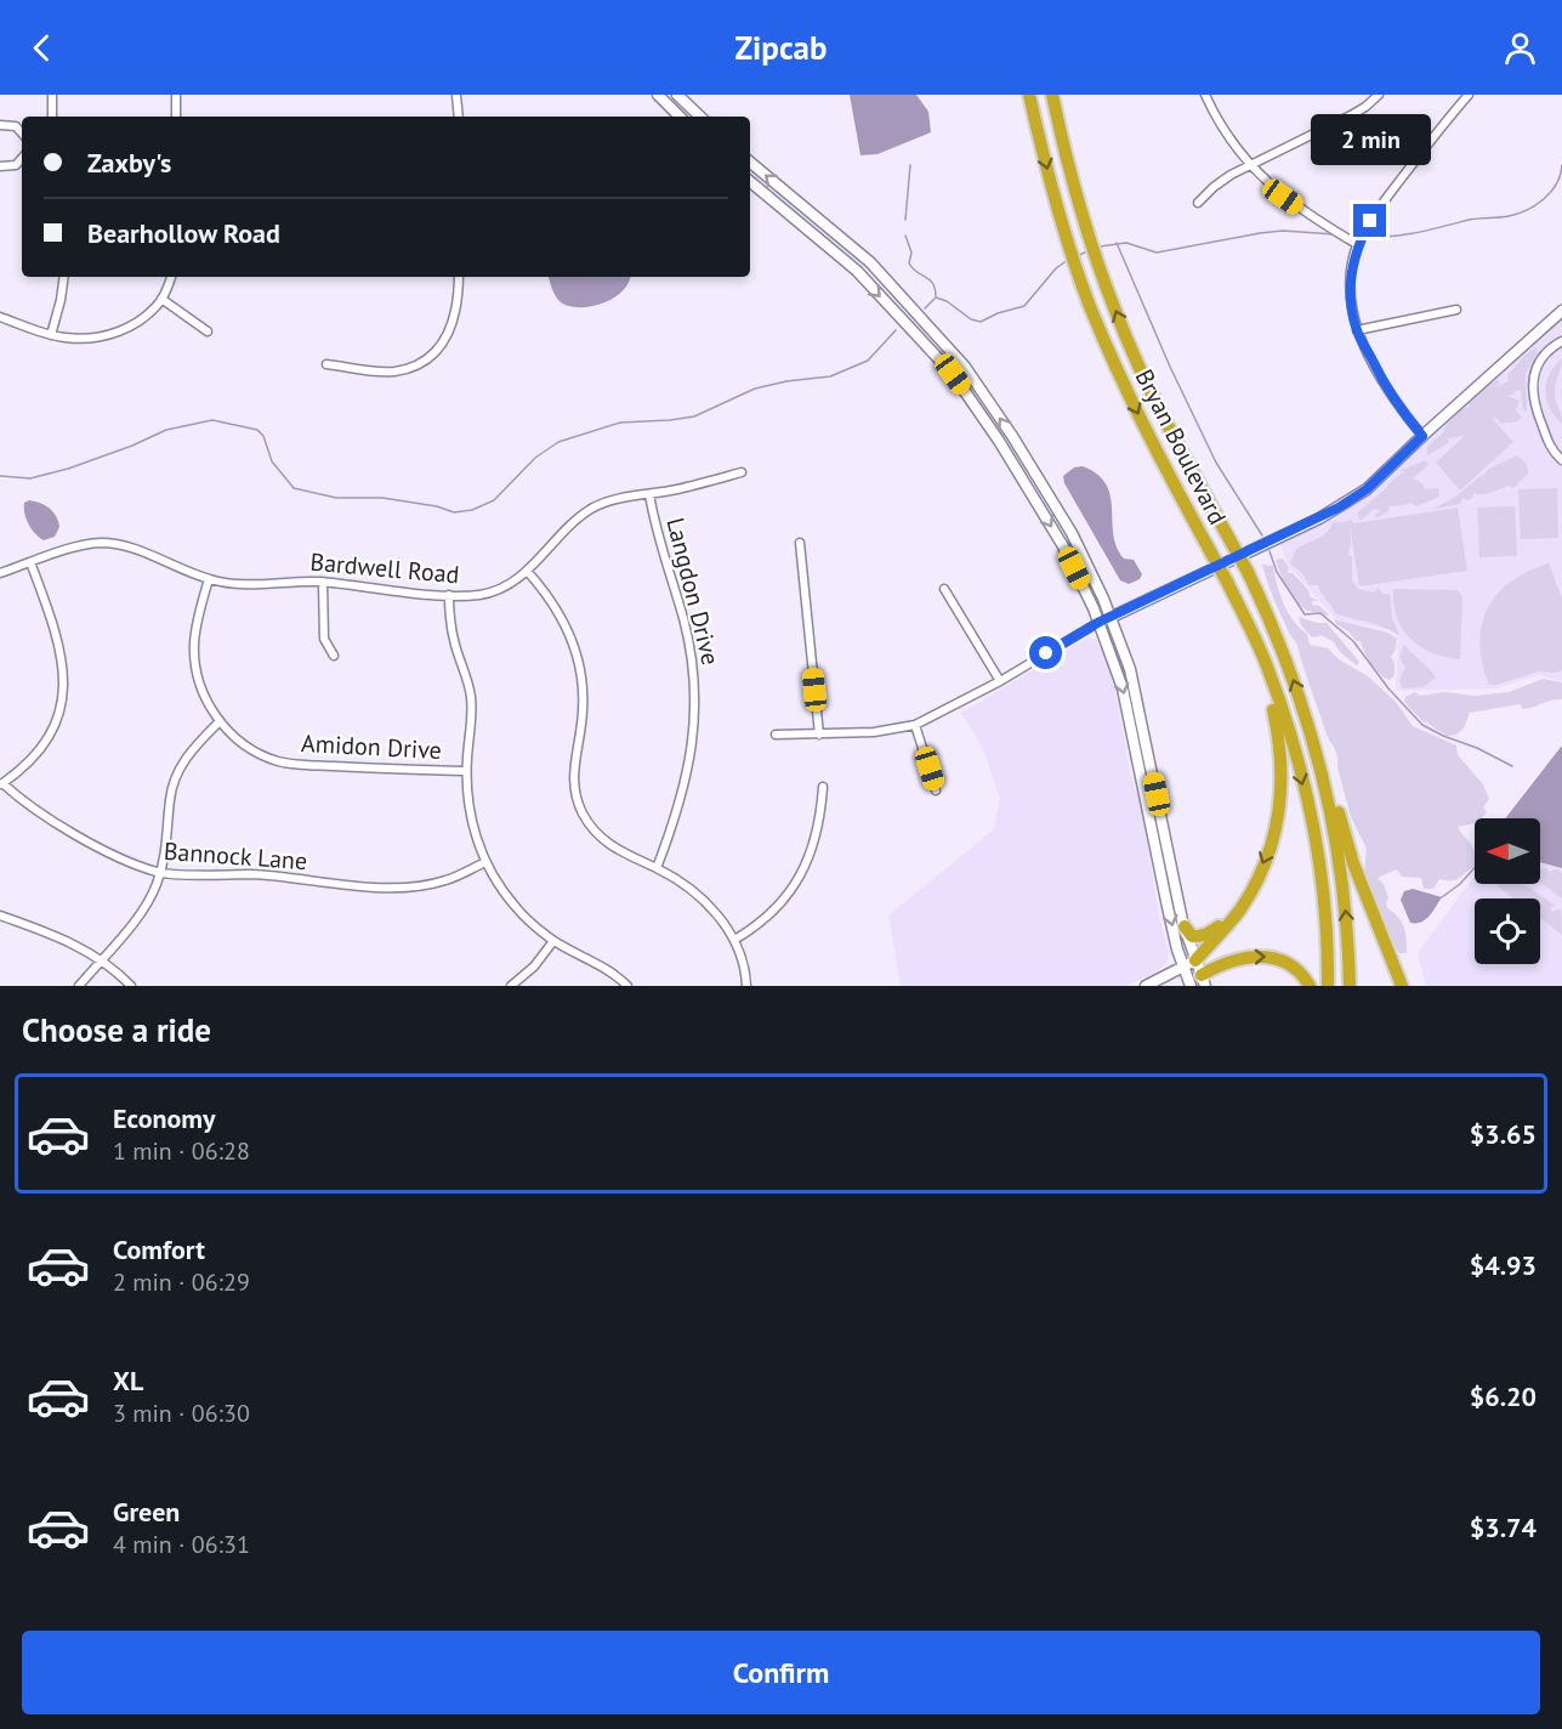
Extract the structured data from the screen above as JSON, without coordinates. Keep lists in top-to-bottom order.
{
  "streets": {
    "highway": ["Bryan Boulevard"],
    "street": [
      "Bardwell Road",
      "Langdon Drive",
      "Amidon Drive",
      "Bannock Lane"
    ]
  },
  "crossings": [
    ["Bardwell Road", "Langdon Drive"],
    ["Bardwell Road", "Amidon Drive"]
  ],
  "north": "left",
  "page": {
    "header": "Zipcab",
    "bubble": "2 min",
    "banner": ["Zaxby's", "Bearhollow Road"],
    "heading": "Choose a ride",
    "list": [
      {
        "name": "Economy",
        "note": "1 min · 06:28",
        "value": "$3.65"
      },
      {
        "name": "Comfort",
        "note": "2 min · 06:29",
        "value": "$4.93"
      },
      {
        "name": "XL",
        "note": "3 min · 06:30",
        "value": "$6.20"
      },
      {
        "name": "Green",
        "note": "4 min · 06:31",
        "value": "$3.74"
      }
    ],
    "buttons": "Confirm"
  }
}
